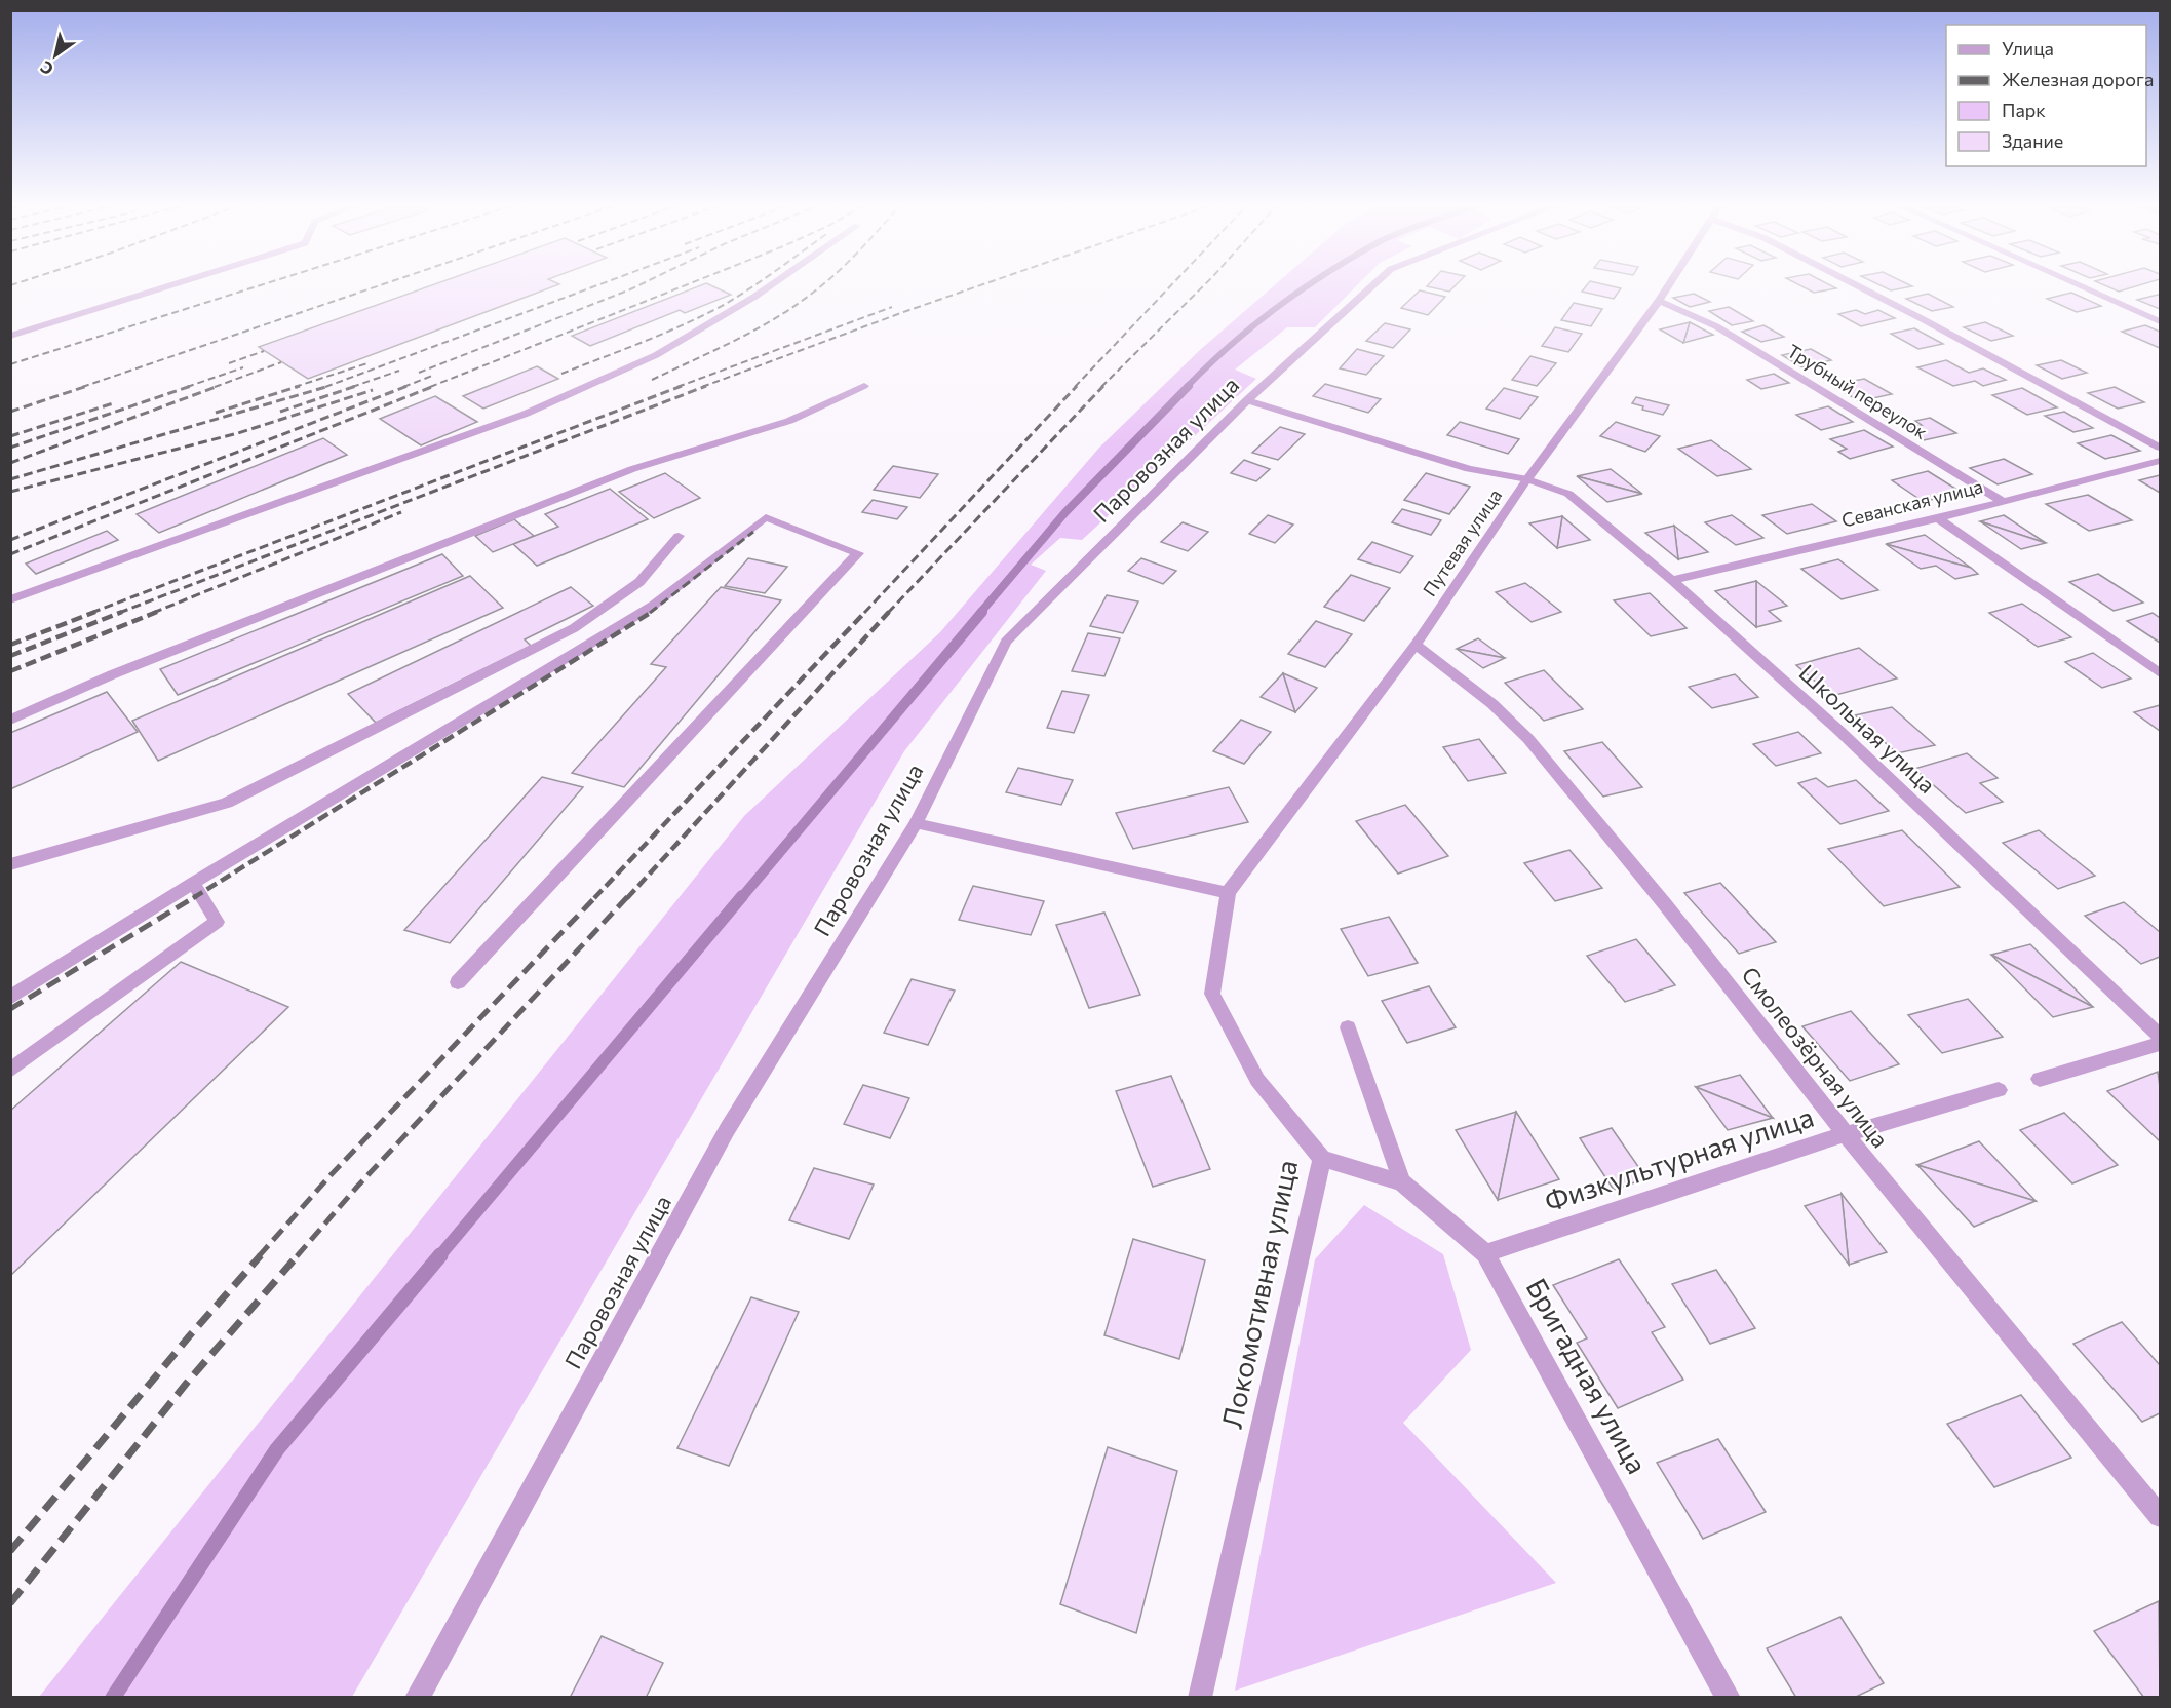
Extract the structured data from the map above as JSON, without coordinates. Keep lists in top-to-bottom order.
{
  "streets": {
    "street": [
      "Трубный переулок",
      "Паровозная улица",
      "Севанская улица",
      "Путевая улица",
      "Школьная улица",
      "Смолеозёрная улица",
      "Физкультурная улица",
      "Локомотивная улица",
      "Бригадная улица"
    ]
  },
  "crossings": [
    ["Трубный переулок", "Севанская улица"],
    ["Трубный переулок", "Путевая улица"],
    ["Паровозная улица", "Школьная улица"],
    ["Севанская улица", "Школьная улица"],
    ["Путевая улица", "Школьная улица"],
    ["Путевая улица", "Смолеозёрная улица"],
    ["Путевая улица", "Локомотивная улица"],
    ["Смолеозёрная улица", "Физкультурная улица"],
    ["Физкультурная улица", "Бригадная улица"],
    ["Локомотивная улица", "Бригадная улица"]
  ],
  "legend": [
    "Улица",
    "Железная дорога",
    "Парк",
    "Здание"
  ],
  "north": "bottom left"
}
